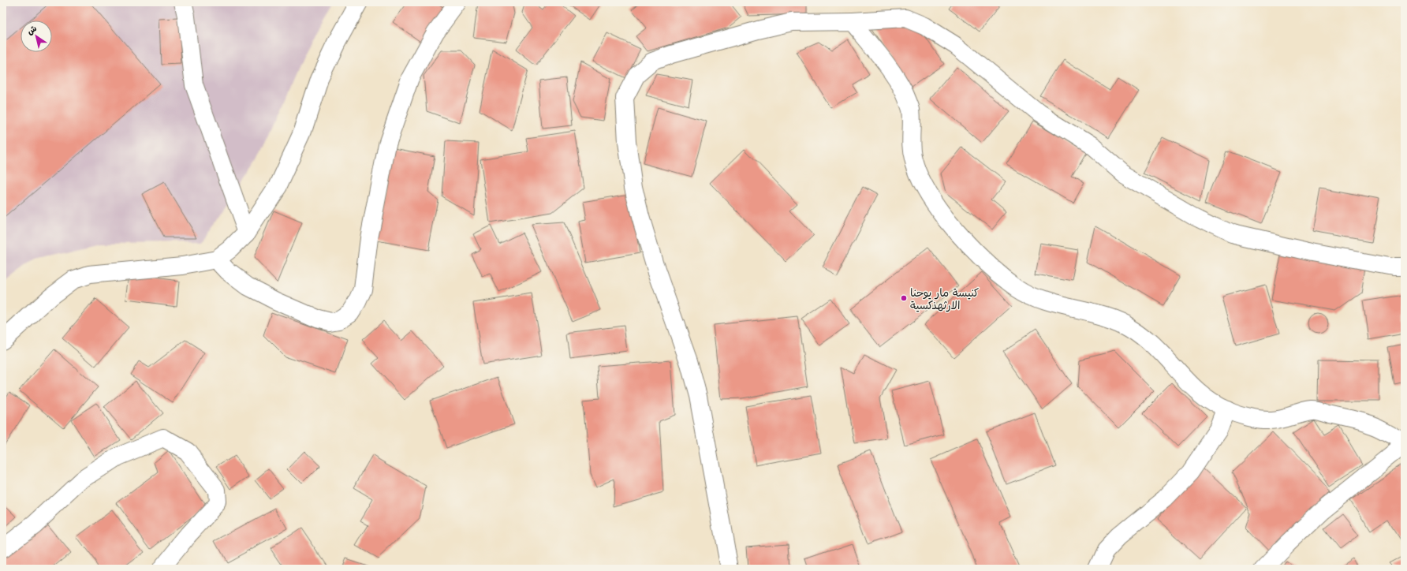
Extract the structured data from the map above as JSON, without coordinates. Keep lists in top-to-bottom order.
{
  "places": ["كنيسة مار يوحنا الارثهذكسية"],
  "north": "top left"
}
